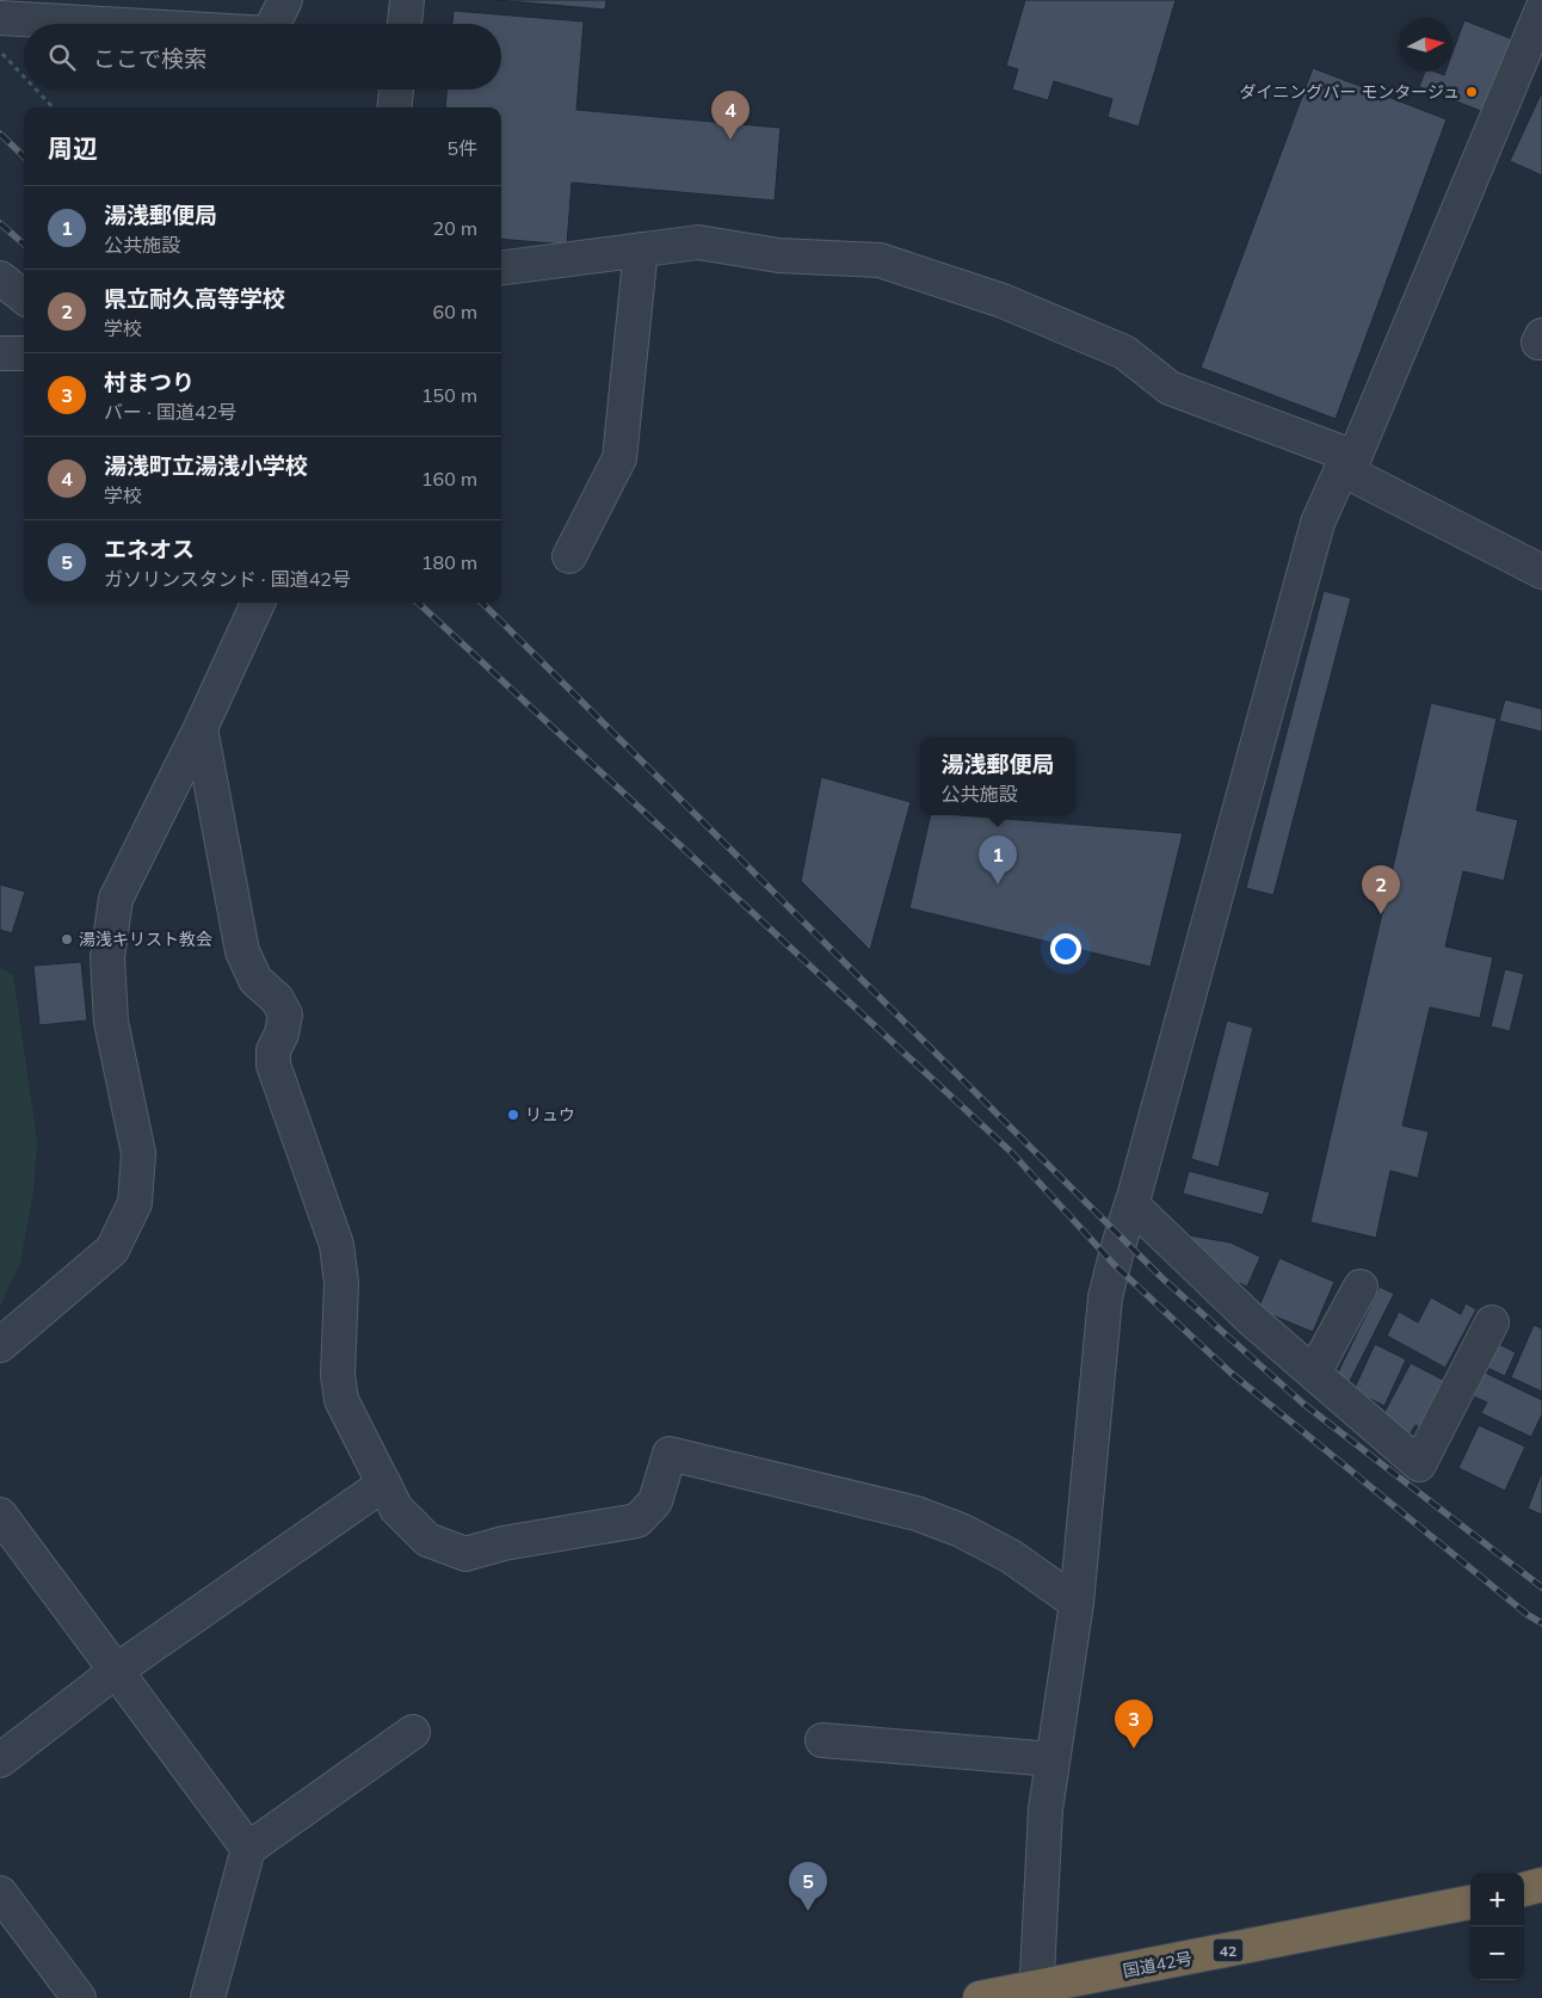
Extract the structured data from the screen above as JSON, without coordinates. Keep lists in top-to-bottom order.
{
  "streets": {
    "highway": ["42", "国道42号"]
  },
  "places": ["ダイニングバー モンタージュ", "湯浅キリスト教会", "リュウ"],
  "north": "right",
  "page": {
    "search": "ここで検索",
    "pins": [
      "4",
      "1",
      "2",
      "3",
      "5"
    ],
    "heading": ["周辺", "5件"],
    "list": [
      {
        "mark": "1",
        "name": "湯浅郵便局",
        "note": "公共施設",
        "value": "20 m"
      },
      {
        "mark": "2",
        "name": "県立耐久高等学校",
        "note": "学校",
        "value": "60 m"
      },
      {
        "mark": "3",
        "name": "村まつり",
        "note": "バー · 国道42号",
        "value": "150 m"
      },
      {
        "mark": "4",
        "name": "湯浅町立湯浅小学校",
        "note": "学校",
        "value": "160 m"
      },
      {
        "mark": "5",
        "name": "エネオス",
        "note": "ガソリンスタンド · 国道42号",
        "value": "180 m"
      }
    ],
    "popup": ["湯浅郵便局", "公共施設"],
    "map_buttons": ["+", "−"]
  }
}
